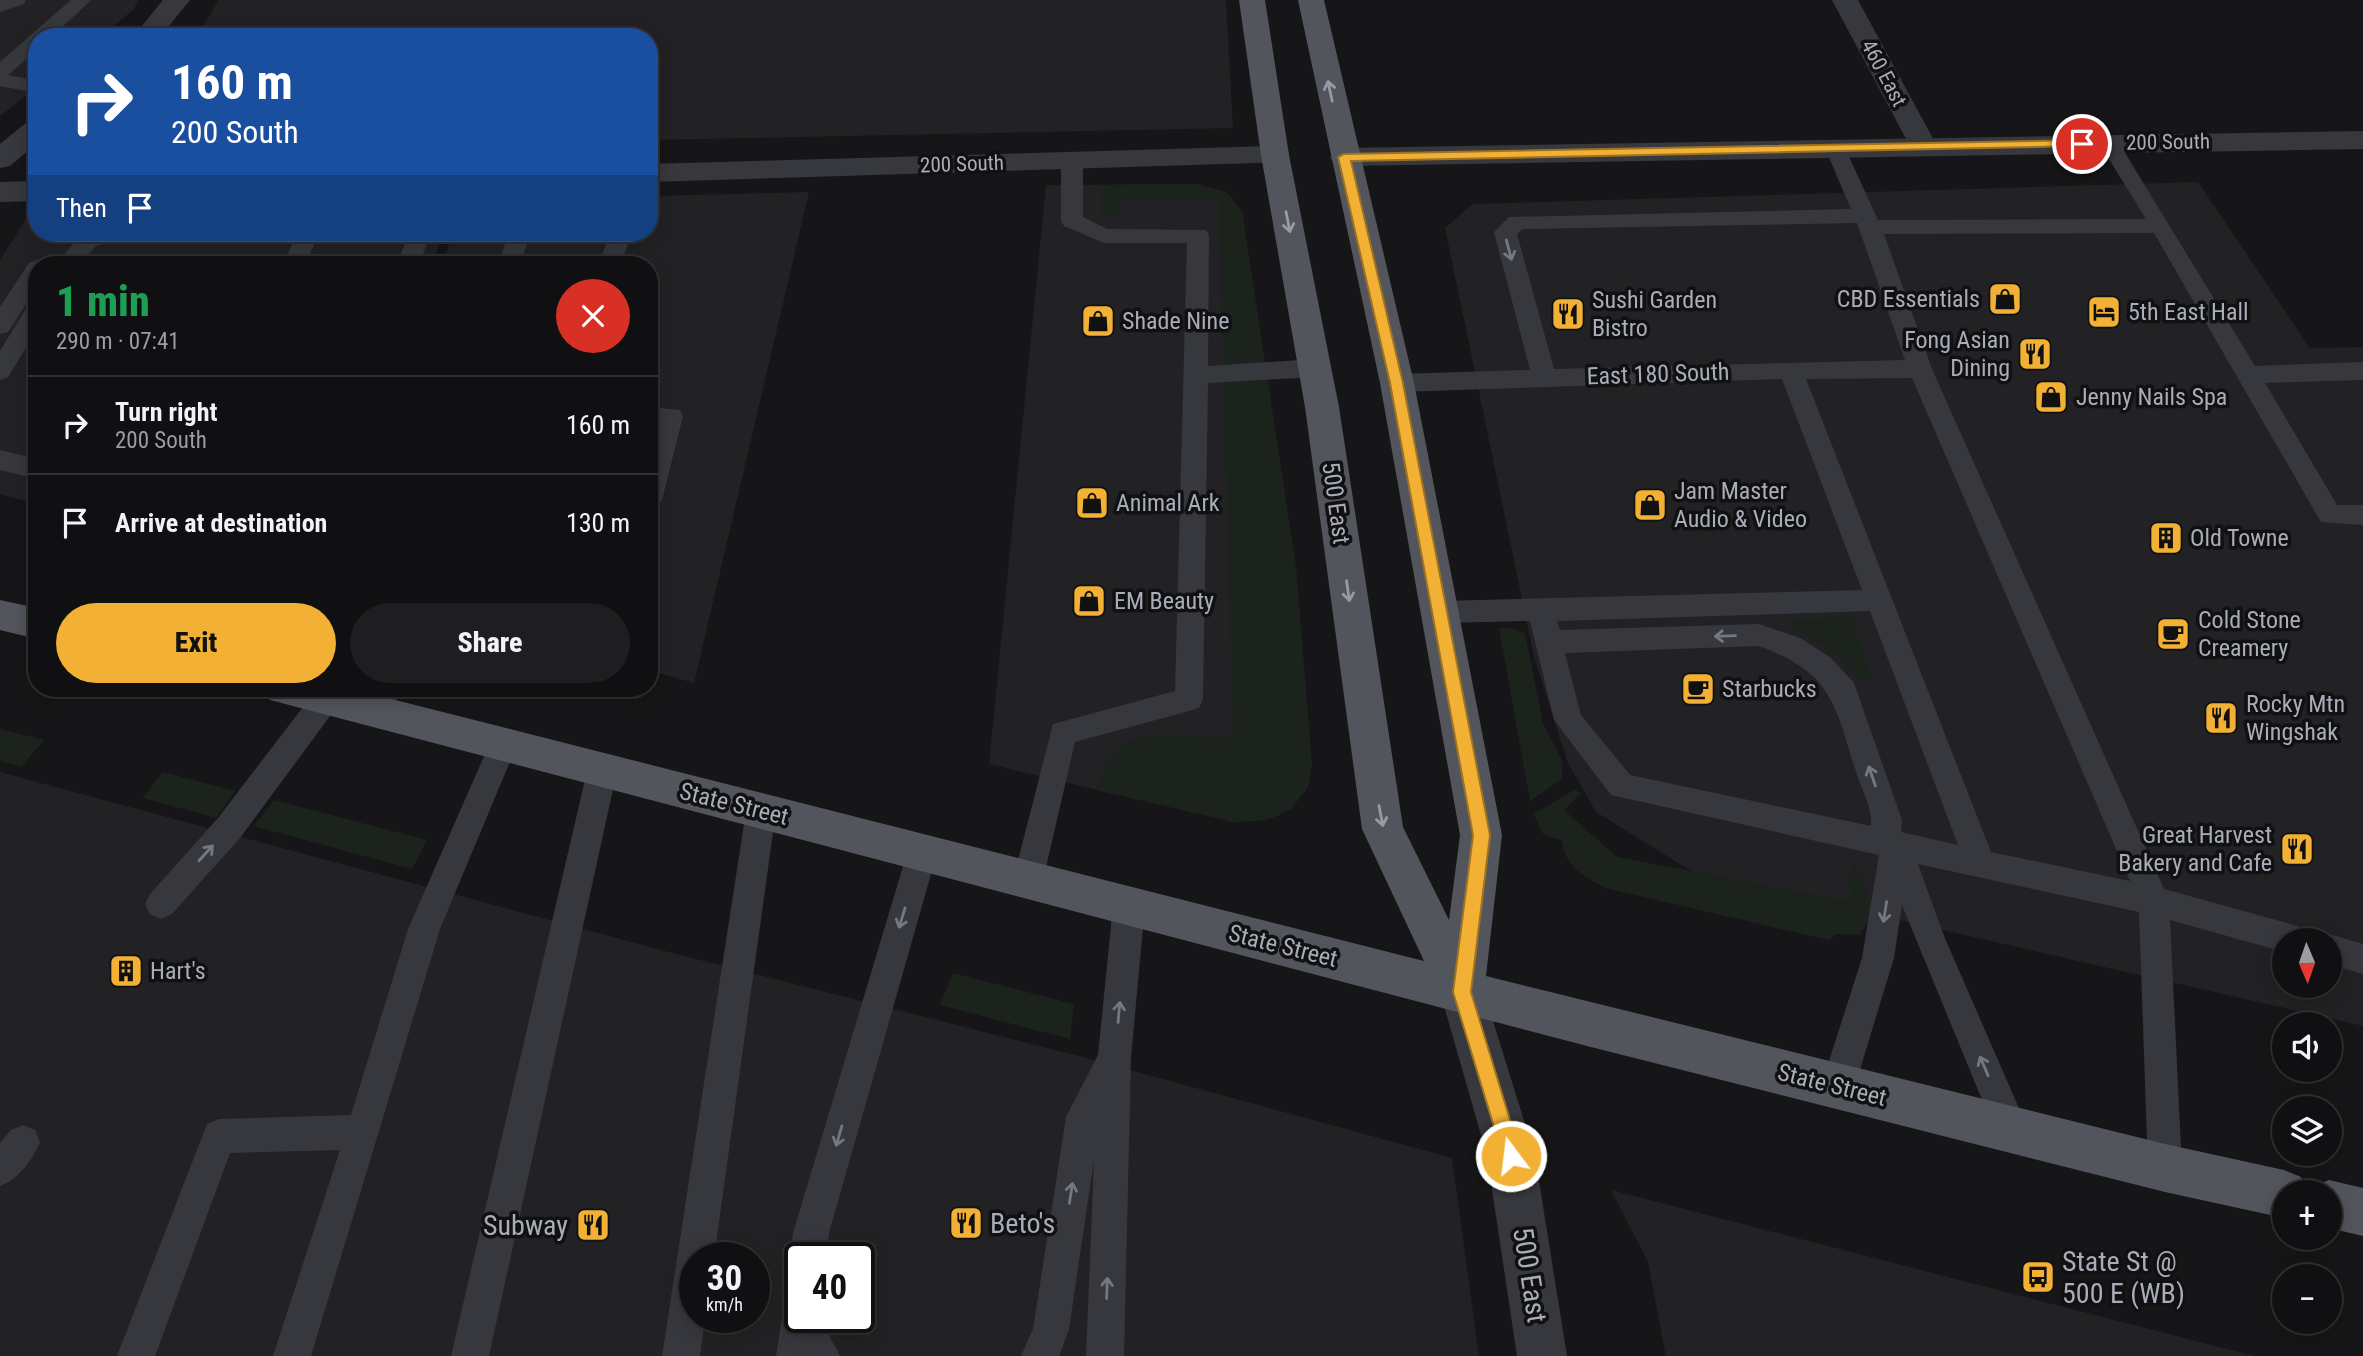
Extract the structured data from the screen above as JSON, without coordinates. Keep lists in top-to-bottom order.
{
  "streets": {
    "main road": ["500 East", "State Street"],
    "street": ["460 East", "200 South"],
    "lane": ["East 180 South"]
  },
  "crossings": [
    ["460 East", "200 South"],
    ["200 South", "500 East"],
    ["East 180 South", "500 East"],
    ["500 East", "State Street"]
  ],
  "places": {
    "shop": [
      "CBD Essentials",
      "Shade Nine",
      "Jenny Nails Spa",
      "Animal Ark",
      "Jam Master Audio & Video",
      "EM Beauty"
    ],
    "hotel": ["5th East Hall"],
    "restaurant": [
      "Sushi Garden Bistro",
      "Fong Asian Dining",
      "Rocky Mtn Wingshak",
      "Great Harvest Bakery and Cafe",
      "Beto's",
      "Subway"
    ],
    "building": ["Old Towne", "Hart's"],
    "cafe": ["Cold Stone Creamery", "Starbucks"],
    "bus stop": ["State St @ 500 E (WB)"]
  },
  "north": "bottom",
  "page": {
    "turn": ["160 m", "200 South"],
    "then": "Then",
    "heading": ["1 min", "290 m · 07:41"],
    "list": [
      {
        "name": "Turn right",
        "note": "200 South",
        "value": "160 m"
      },
      {
        "name": "Arrive at destination",
        "value": "130 m"
      }
    ],
    "buttons": ["Exit", "Share"],
    "map_buttons": ["+", "−"],
    "speed": "30 km/h",
    "limit": "40"
  }
}
